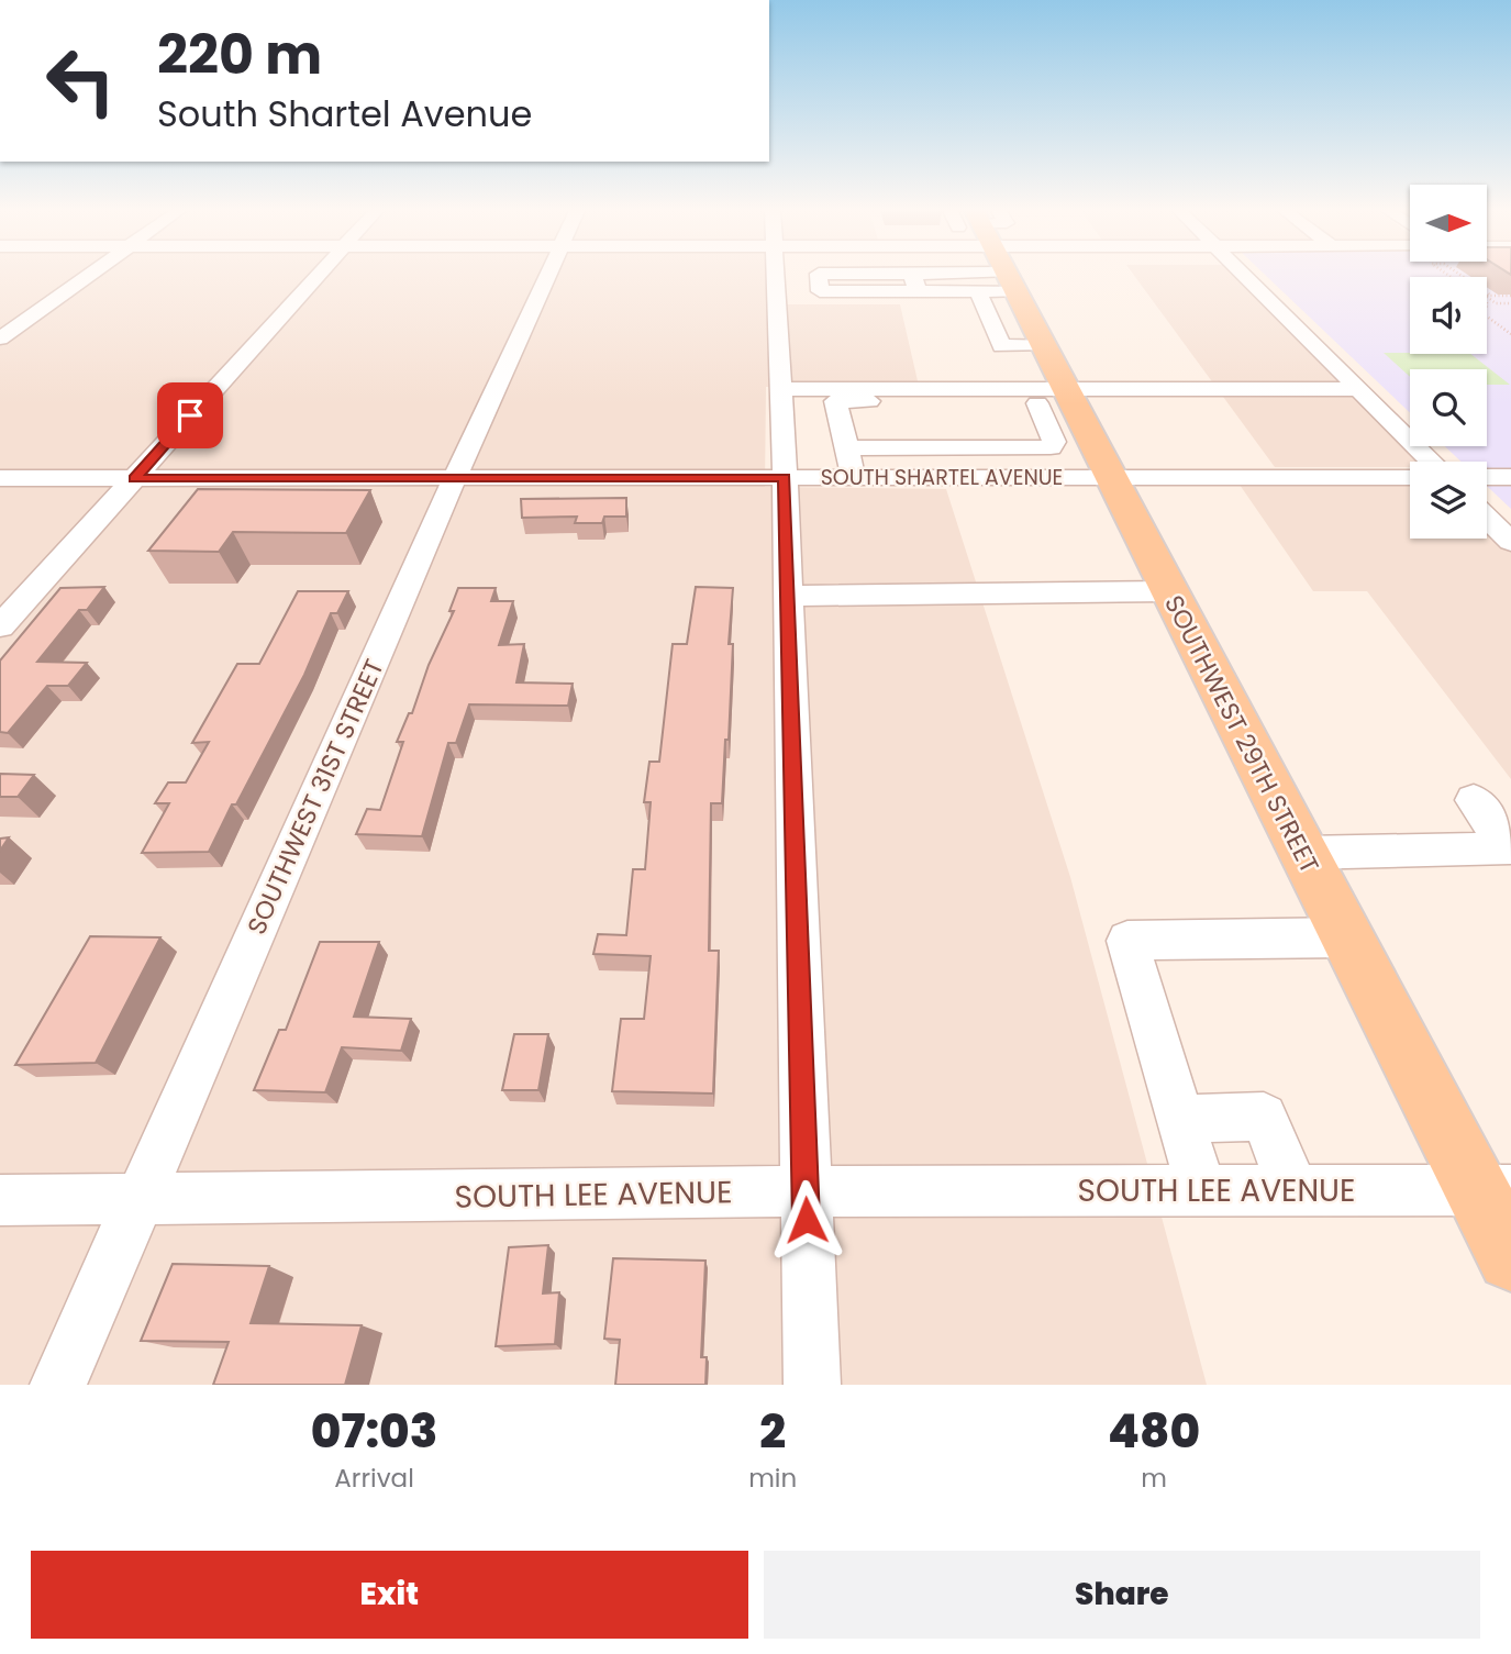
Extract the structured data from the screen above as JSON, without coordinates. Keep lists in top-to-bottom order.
{
  "streets": {
    "main road": ["SOUTHWEST 29TH STREET"],
    "street": ["SOUTH SHARTEL AVENUE", "SOUTHWEST 31ST STREET", "SOUTH LEE AVENUE"]
  },
  "crossings": [
    ["SOUTH SHARTEL AVENUE", "SOUTHWEST 29TH STREET"],
    ["SOUTH SHARTEL AVENUE", "SOUTHWEST 31ST STREET"],
    ["SOUTHWEST 29TH STREET", "SOUTH LEE AVENUE"],
    ["SOUTHWEST 31ST STREET", "SOUTH LEE AVENUE"]
  ],
  "north": "right",
  "page": {
    "turn": ["220 m", "South Shartel Avenue"],
    "eta": [
      "07:03",
      "Arrival",
      "2",
      "min",
      "480",
      "m"
    ],
    "buttons": ["Exit", "Share"]
  }
}
